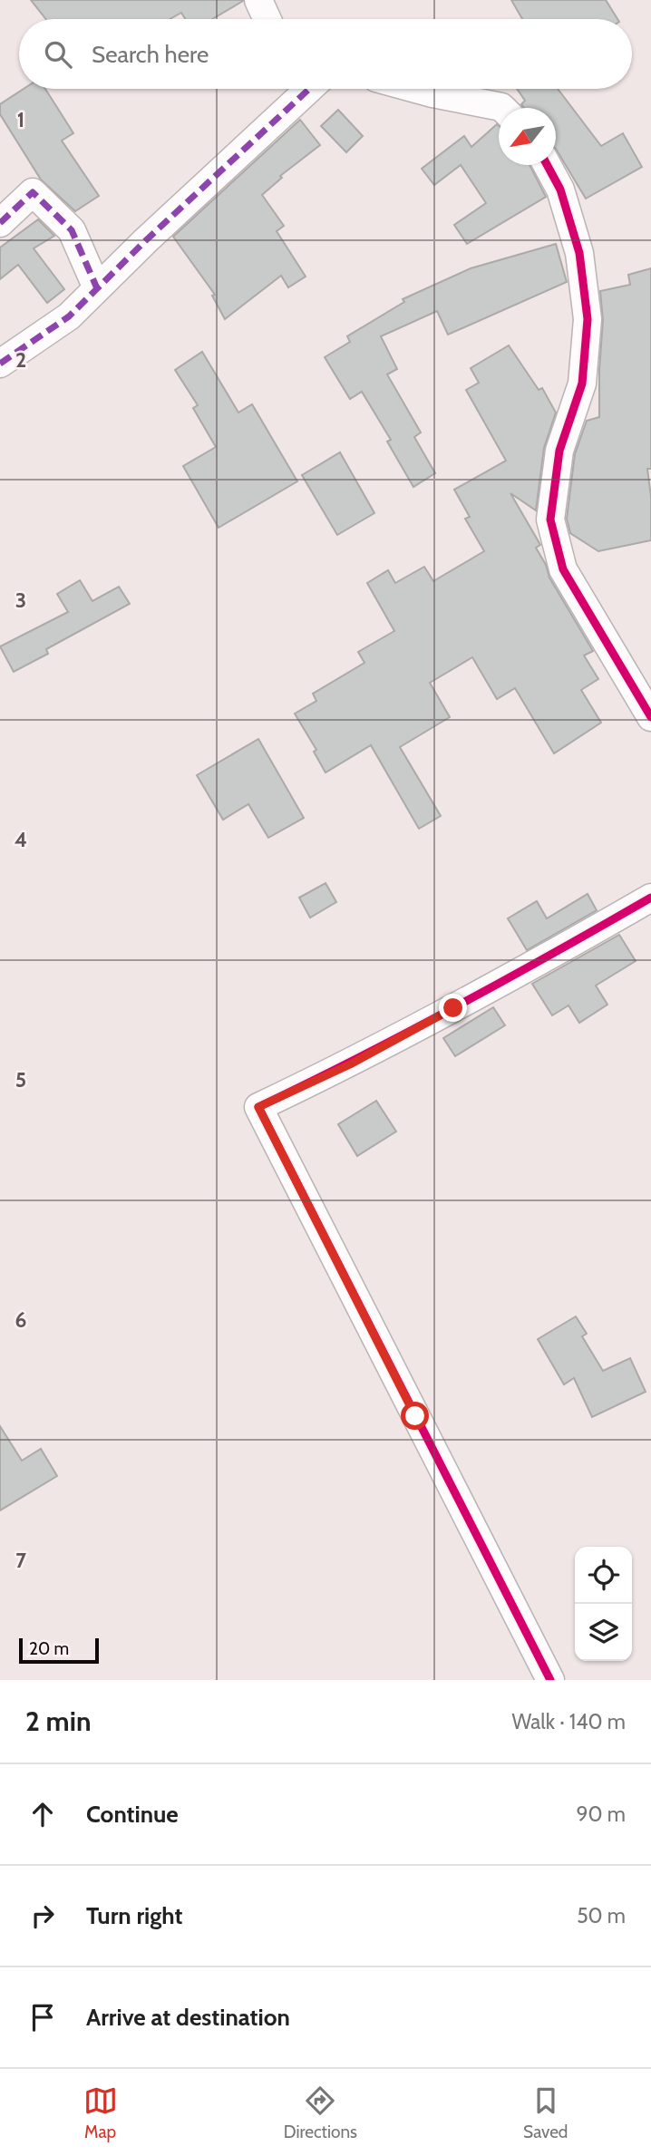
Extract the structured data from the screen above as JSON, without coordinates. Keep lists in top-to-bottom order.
{
  "scale_bar": "20 m",
  "north": "bottom left",
  "page": {
    "search": "Search here",
    "scale": "20 m",
    "heading": ["2 min", "Walk · 140 m"],
    "list": [
      ["Continue", "90 m"],
      ["Turn right", "50 m"],
      "Arrive at destination"
    ],
    "nav": ["Map", "Directions", "Saved"]
  },
  "grid": {
    "rows": [
      "1",
      "2",
      "3",
      "4",
      "5",
      "6",
      "7"
    ]
  }
}
